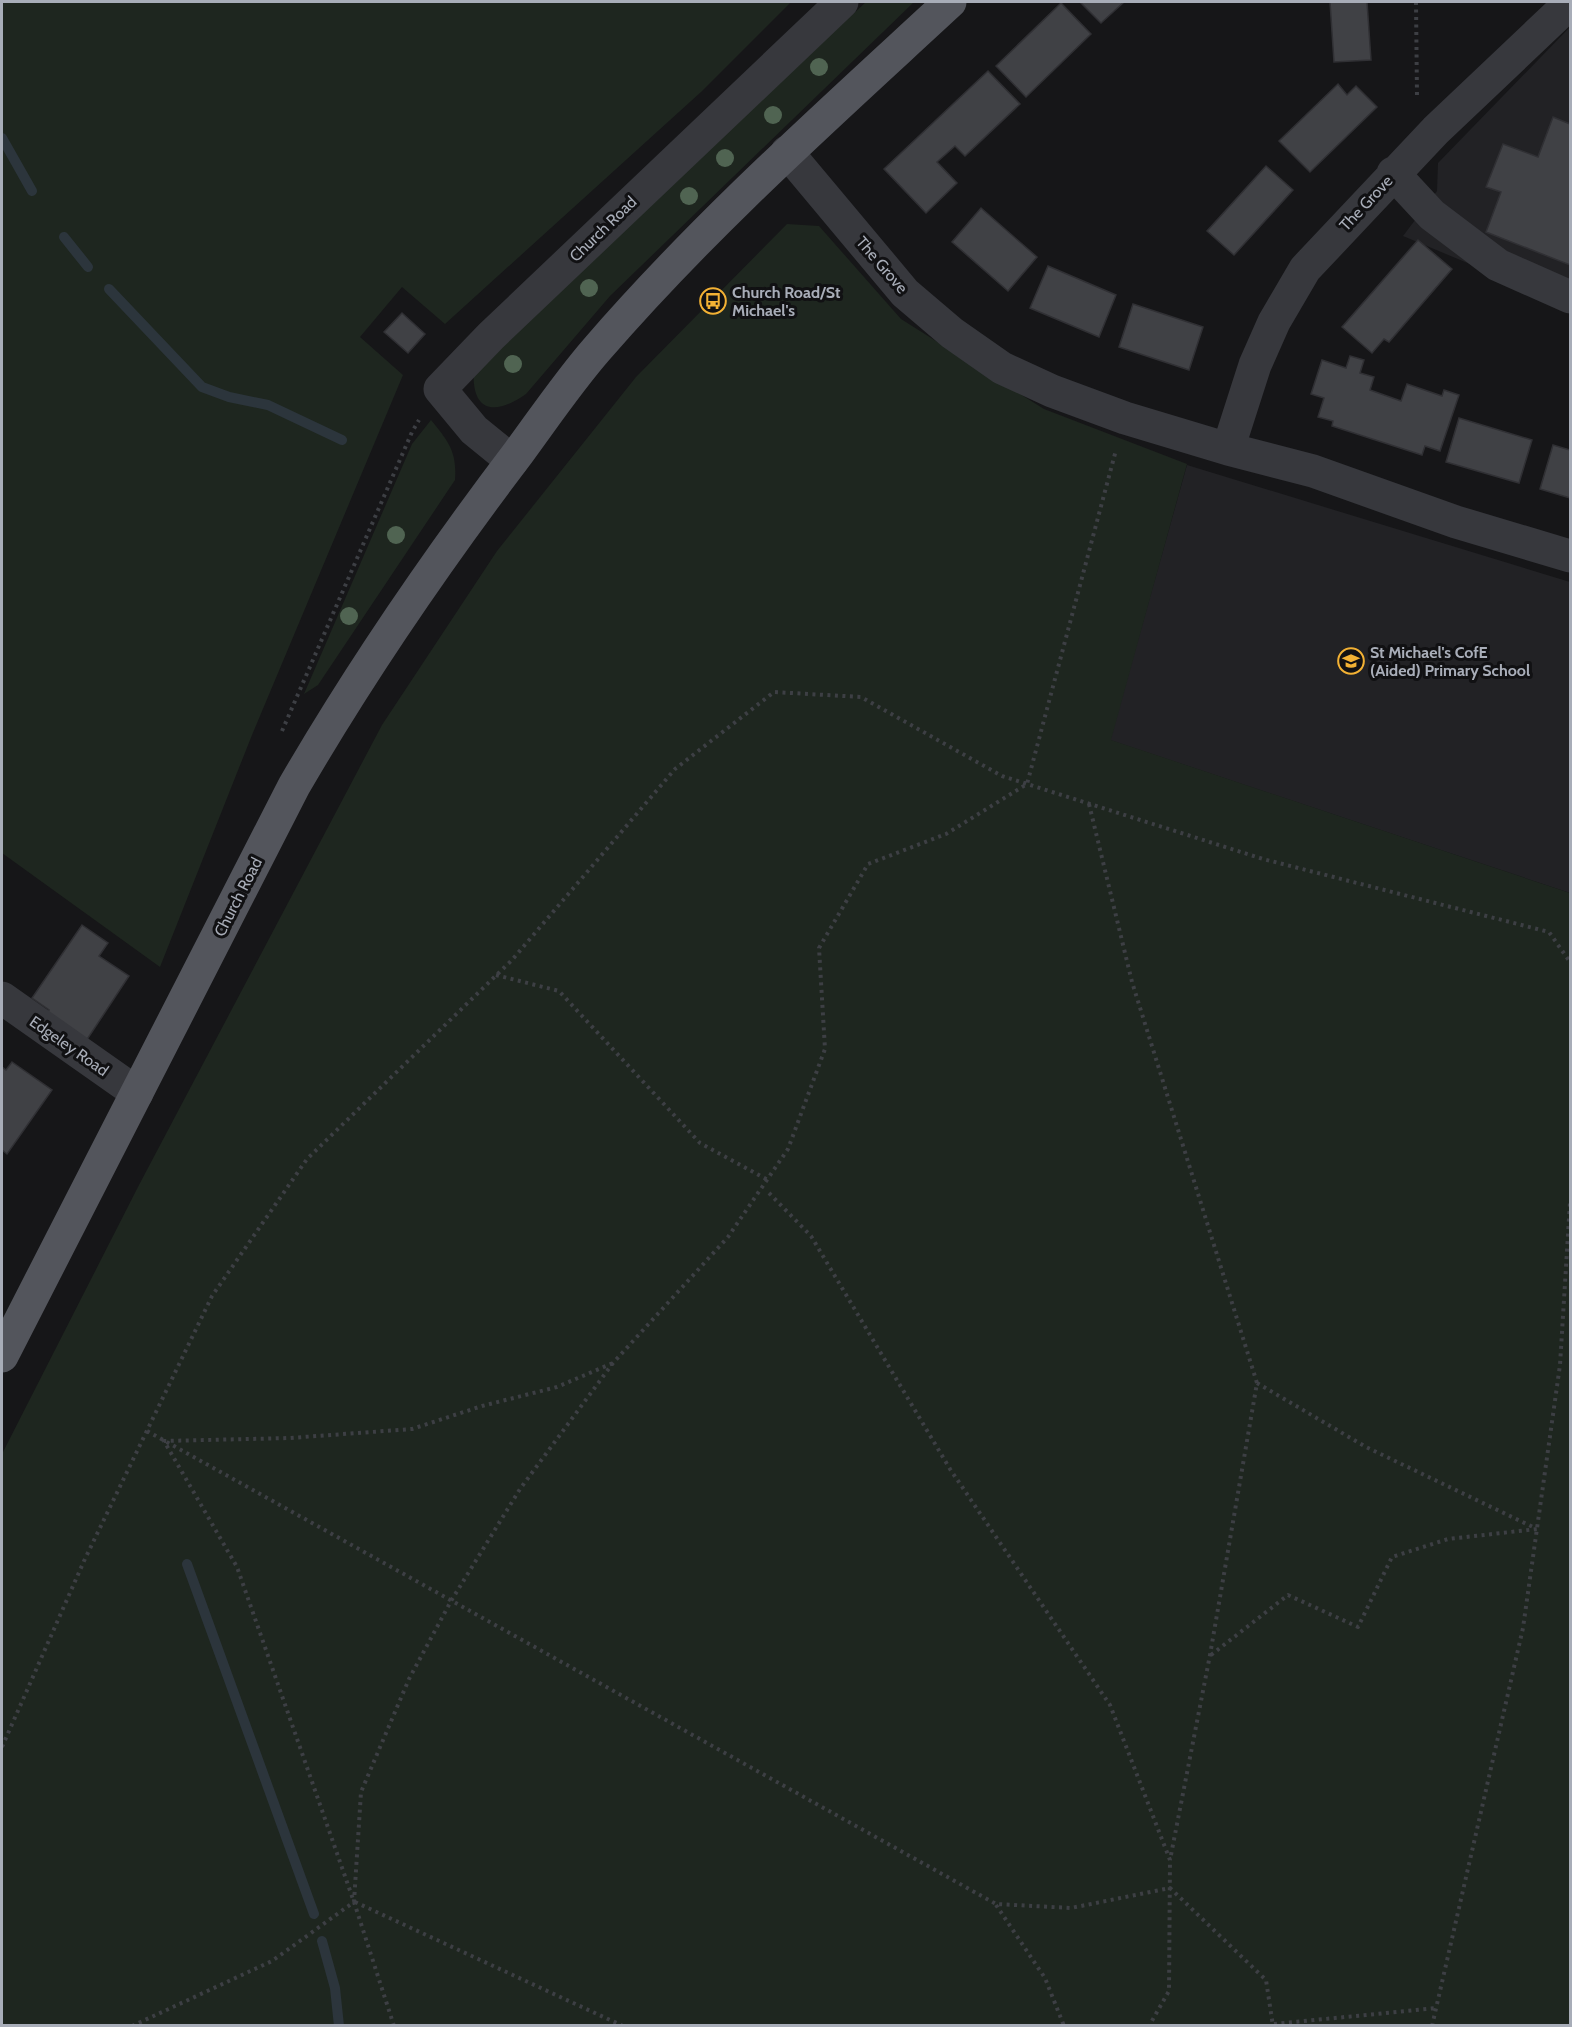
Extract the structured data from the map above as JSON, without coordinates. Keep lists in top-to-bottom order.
{
  "streets": {
    "main road": ["Church Road"],
    "street": ["The Grove", "Edgeley Road"]
  },
  "crossings": [
    ["The Grove", "Church Road"],
    ["Church Road", "Edgeley Road"]
  ],
  "places": {
    "bus stop": ["Church Road/St Michael's"],
    "school or university": ["St Michael's CofE (Aided) Primary School"]
  }
}
